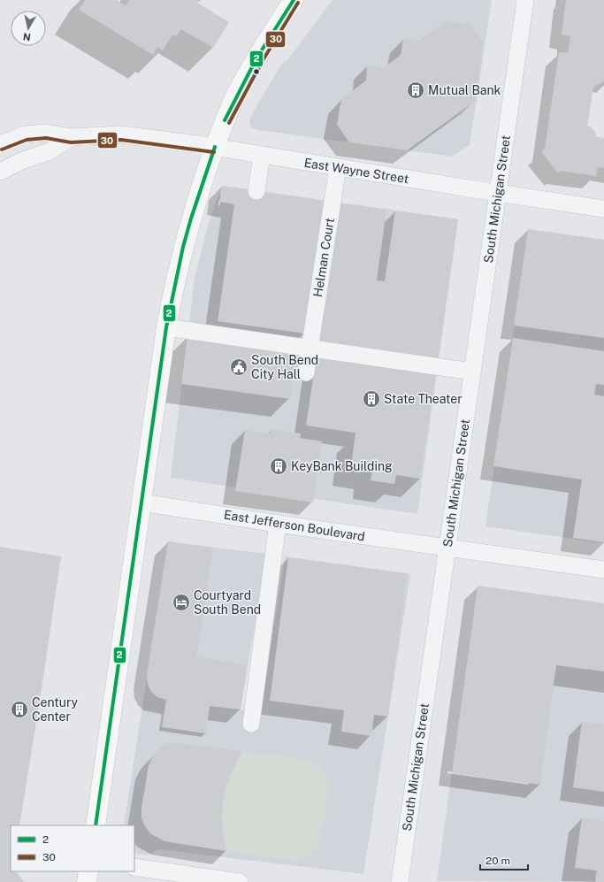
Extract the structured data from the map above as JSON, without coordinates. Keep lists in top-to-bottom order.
{
  "streets": {
    "street": [
      "East Wayne Street",
      "South Michigan Street",
      "Helman Court",
      "East Jefferson Boulevard"
    ]
  },
  "crossings": [
    ["East Wayne Street", "South Michigan Street"],
    ["East Wayne Street", "Helman Court"],
    ["South Michigan Street", "East Jefferson Boulevard"]
  ],
  "places": {
    "building": [
      "Mutual Bank",
      "State Theater",
      "KeyBank Building",
      "Century Center"
    ],
    "public building": ["South Bend City Hall"],
    "hotel": ["Courtyard South Bend"]
  },
  "lines": ["transit line 2", "transit line 30"],
  "legend": ["2", "30"],
  "scale_bar": "20 m",
  "north": "bottom"
}
